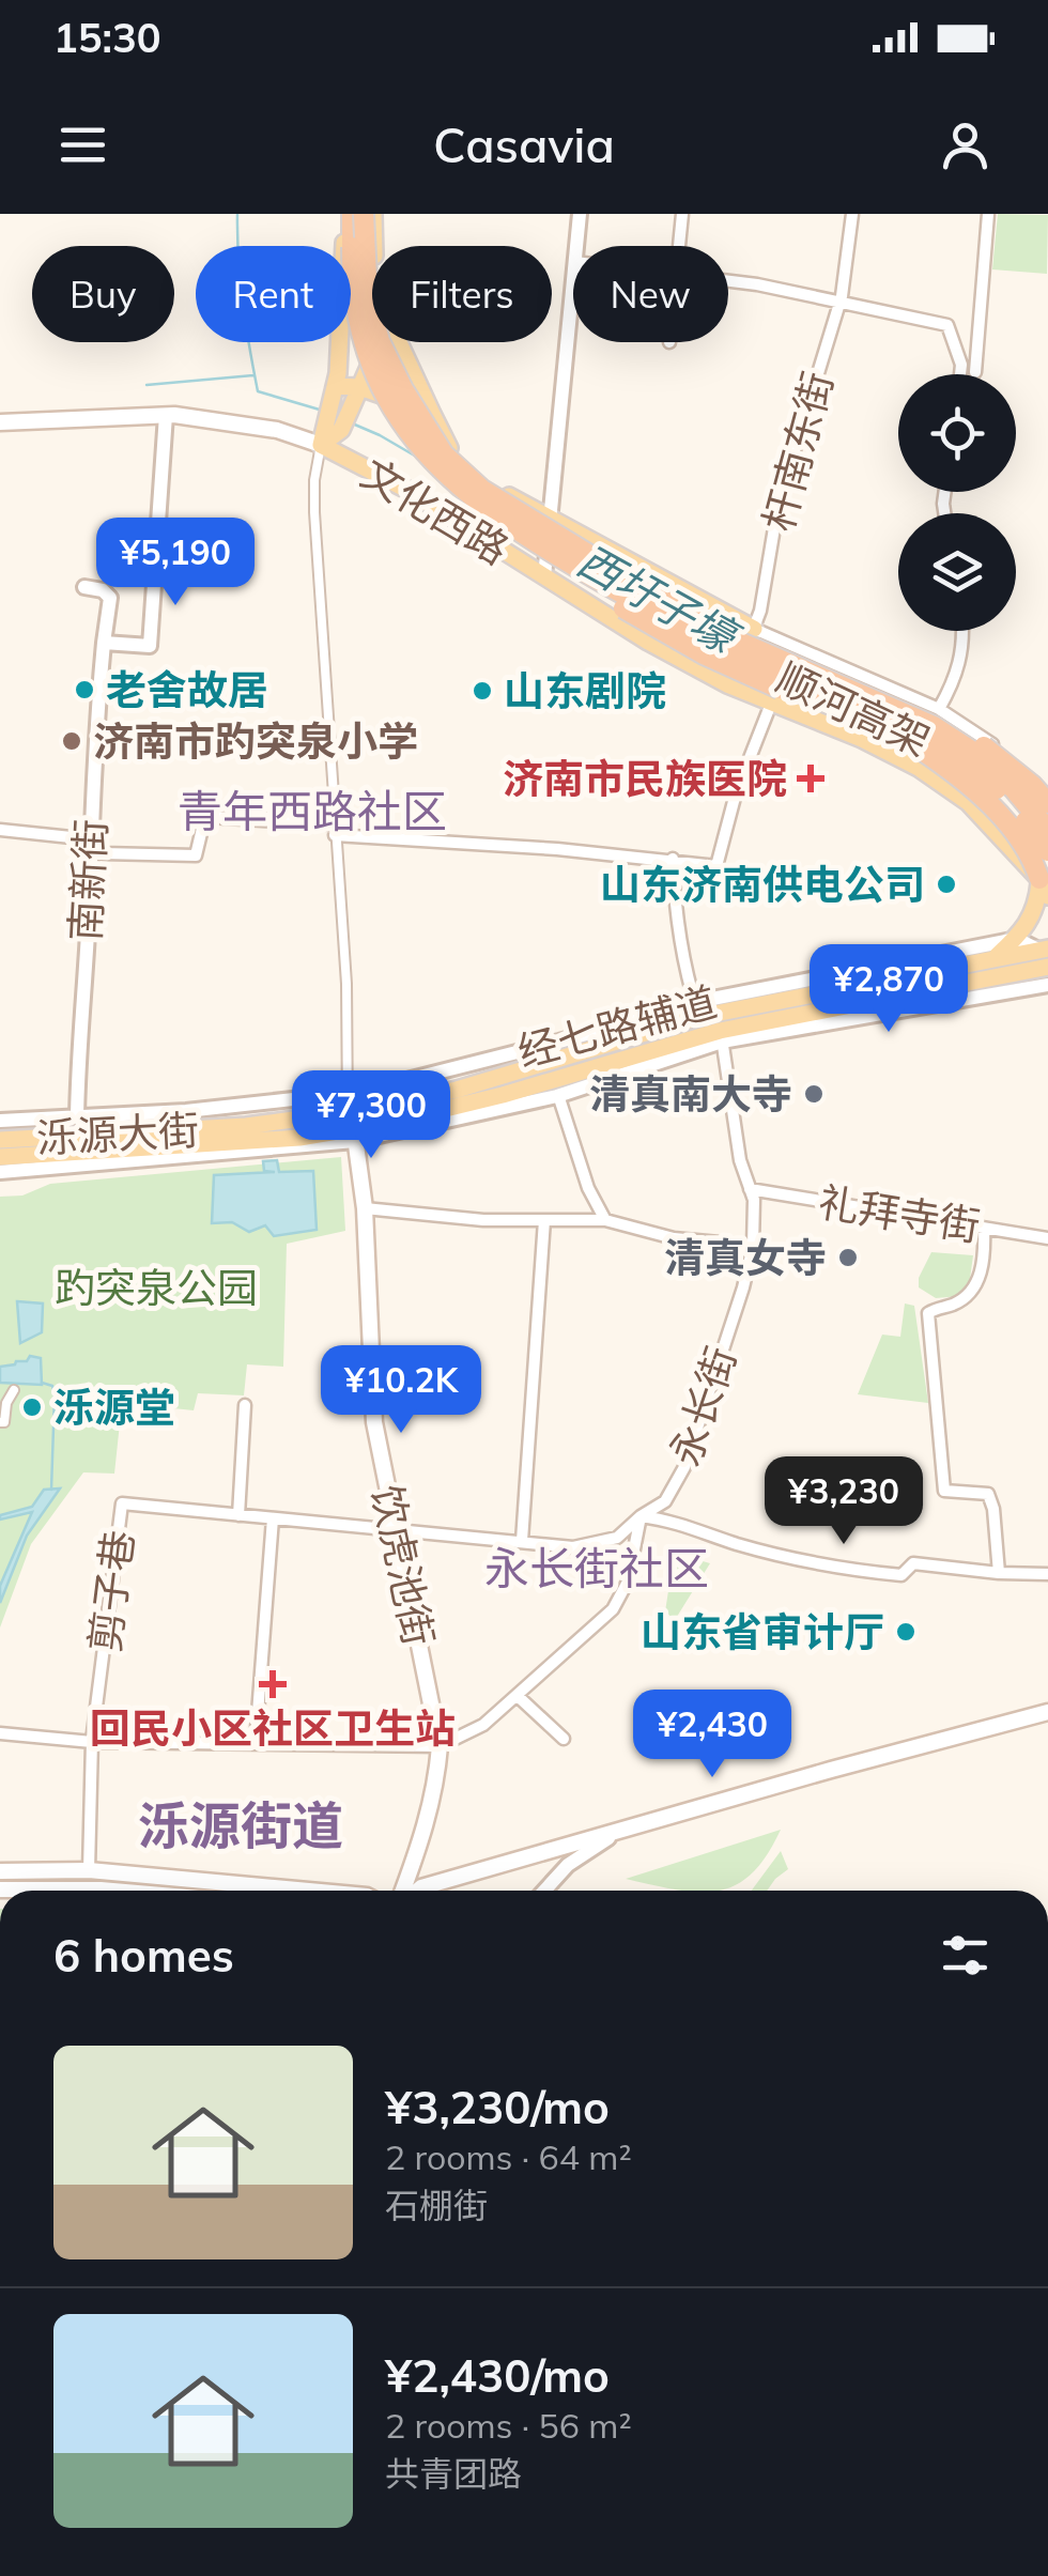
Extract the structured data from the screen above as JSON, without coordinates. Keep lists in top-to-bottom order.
{
  "streets": {
    "highway": ["顺河高架"],
    "main road": ["文化西路", "泺源大街", "饮虎池街"],
    "street": [
      "杆南东街",
      "南新街",
      "经七路辅道",
      "礼拜寺街",
      "永长街",
      "剪子巷"
    ]
  },
  "crossings": [
    ["杆南东街", "文化西路"],
    ["南新街", "经七路辅道"],
    ["经七路辅道", "泺源大街"],
    ["经七路辅道", "永长街"],
    ["经七路辅道", "饮虎池街"],
    ["泺源大街", "永长街"],
    ["泺源大街", "饮虎池街"],
    ["礼拜寺街", "永长街"],
    ["永长街", "饮虎池街"],
    ["永长街", "剪子巷"]
  ],
  "districts": ["青年西路社区", "永长街社区", "泺源街道"],
  "water": ["西圩子壕"],
  "parks": ["趵突泉公园"],
  "places": {
    "other": [
      "老舍故居",
      "山东剧院",
      "济南市趵突泉小学",
      "山东济南供电公司",
      "清真南大寺",
      "清真女寺",
      "泺源堂",
      "山东省审计厅"
    ],
    "health": ["济南市民族医院", "回民小区社区卫生站"]
  },
  "page": {
    "status": "15:30",
    "header": "Casavia",
    "chip": [
      "Buy",
      "Rent",
      "Filters",
      "New"
    ],
    "price": [
      "¥5,190",
      "¥2,870",
      "¥7,300",
      "¥10.2K",
      "¥3,230",
      "¥2,430"
    ],
    "heading": "6 homes",
    "list": [
      {
        "name": "¥3,230/mo",
        "note": "2 rooms · 64 m² · 石棚街"
      },
      {
        "name": "¥2,430/mo",
        "note": "2 rooms · 56 m² · 共青团路"
      }
    ]
  }
}
